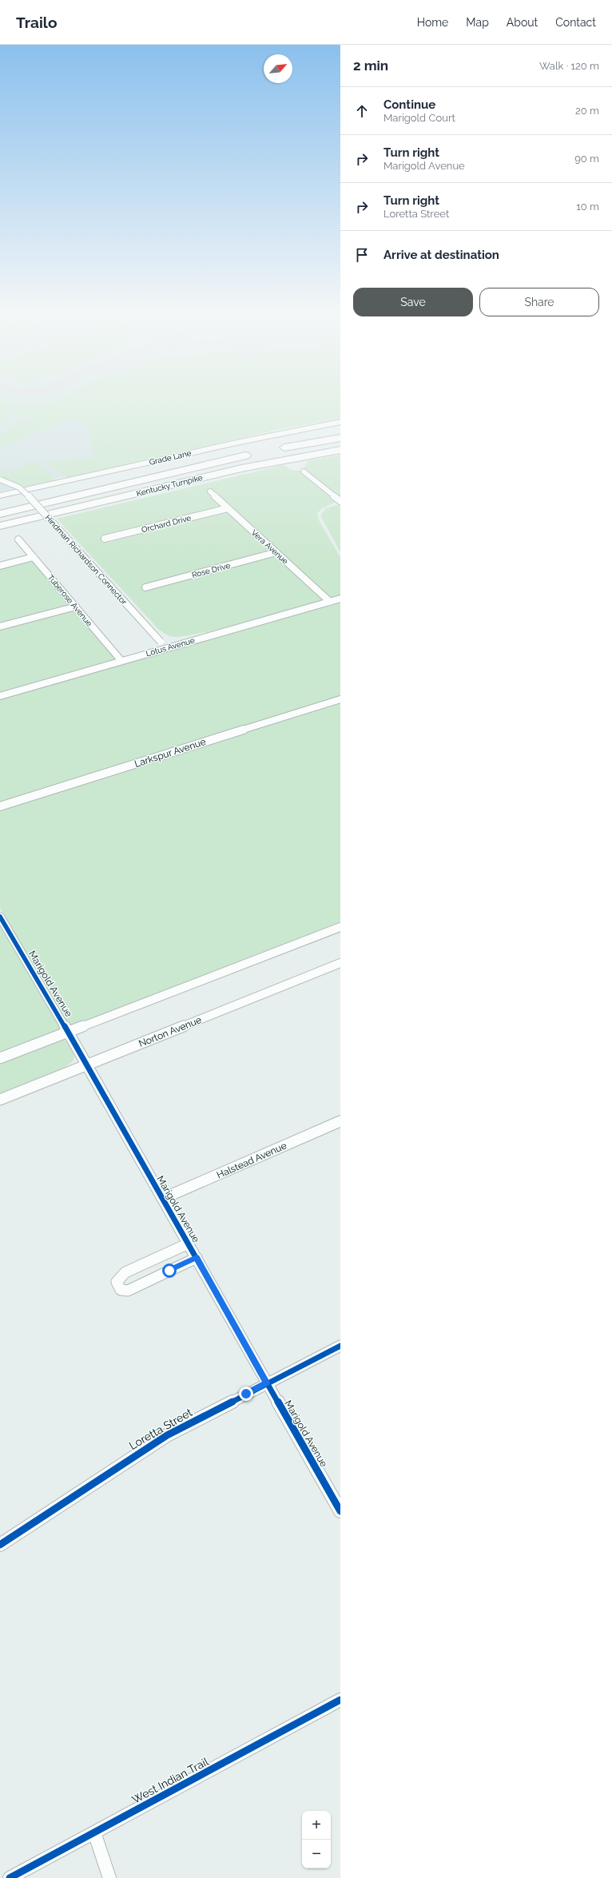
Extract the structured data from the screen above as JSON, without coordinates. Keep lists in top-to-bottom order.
{
  "streets": {
    "highway": ["Kentucky Turnpike"],
    "main road": ["Grade Lane"],
    "street": [
      "Orchard Drive",
      "Vera Avenue",
      "Hindman Richardson Connector",
      "Rose Drive",
      "Tuberose Avenue",
      "Lotus Avenue",
      "Larkspur Avenue",
      "Marigold Avenue",
      "Norton Avenue",
      "Halstead Avenue",
      "Loretta Street",
      "West Indian Trail"
    ]
  },
  "crossings": [
    ["Orchard Drive", "Vera Avenue"],
    ["Vera Avenue", "Rose Drive"],
    ["Vera Avenue", "Lotus Avenue"],
    ["Hindman Richardson Connector", "Lotus Avenue"],
    ["Tuberose Avenue", "Lotus Avenue"],
    ["Marigold Avenue", "Norton Avenue"],
    ["Marigold Avenue", "Halstead Avenue"],
    ["Marigold Avenue", "Loretta Street"]
  ],
  "north": "top right",
  "page": {
    "header": "Trailo",
    "nav": [
      "Home",
      "Map",
      "About",
      "Contact"
    ],
    "heading": ["2 min", "Walk · 120 m"],
    "list": [
      ["Continue", "Marigold Court", "20 m"],
      ["Turn right", "Marigold Avenue", "90 m"],
      ["Turn right", "Loretta Street", "10 m"],
      "Arrive at destination"
    ],
    "buttons": ["Save", "Share"],
    "map_buttons": ["+", "−"]
  }
}
